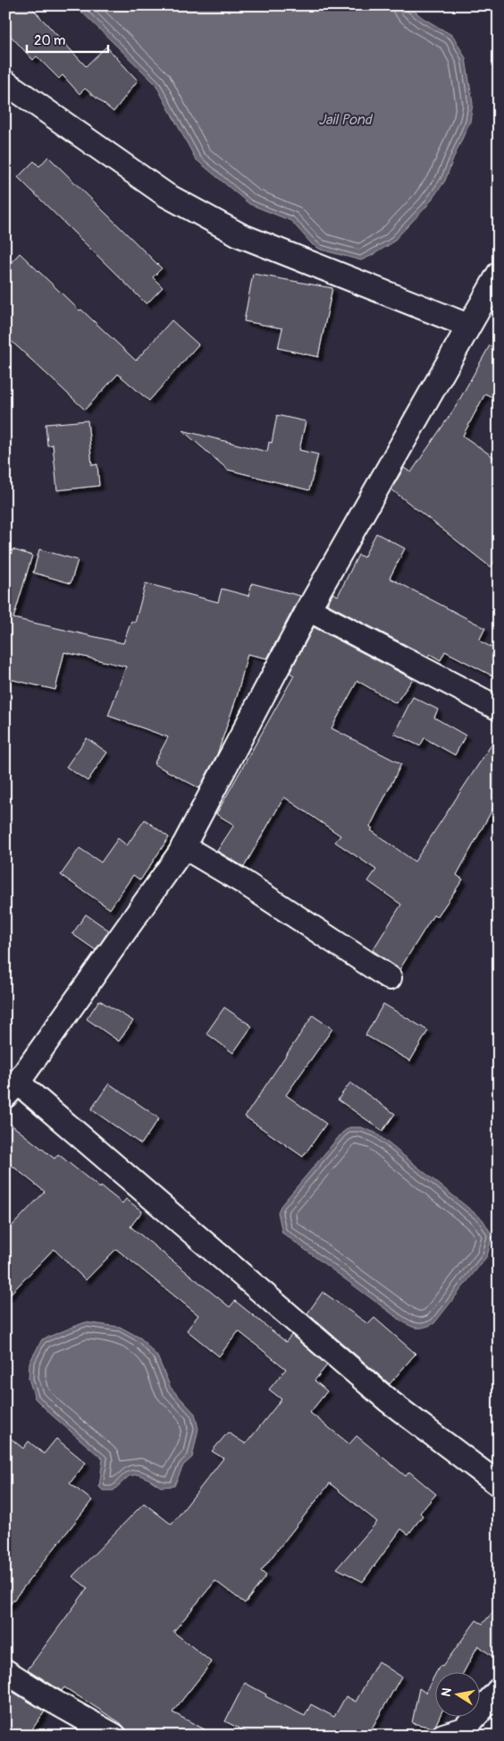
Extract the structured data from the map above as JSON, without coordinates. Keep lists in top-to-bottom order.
{
  "water": ["Jail Pond"],
  "scale_bar": "20 m",
  "north": "left"
}
